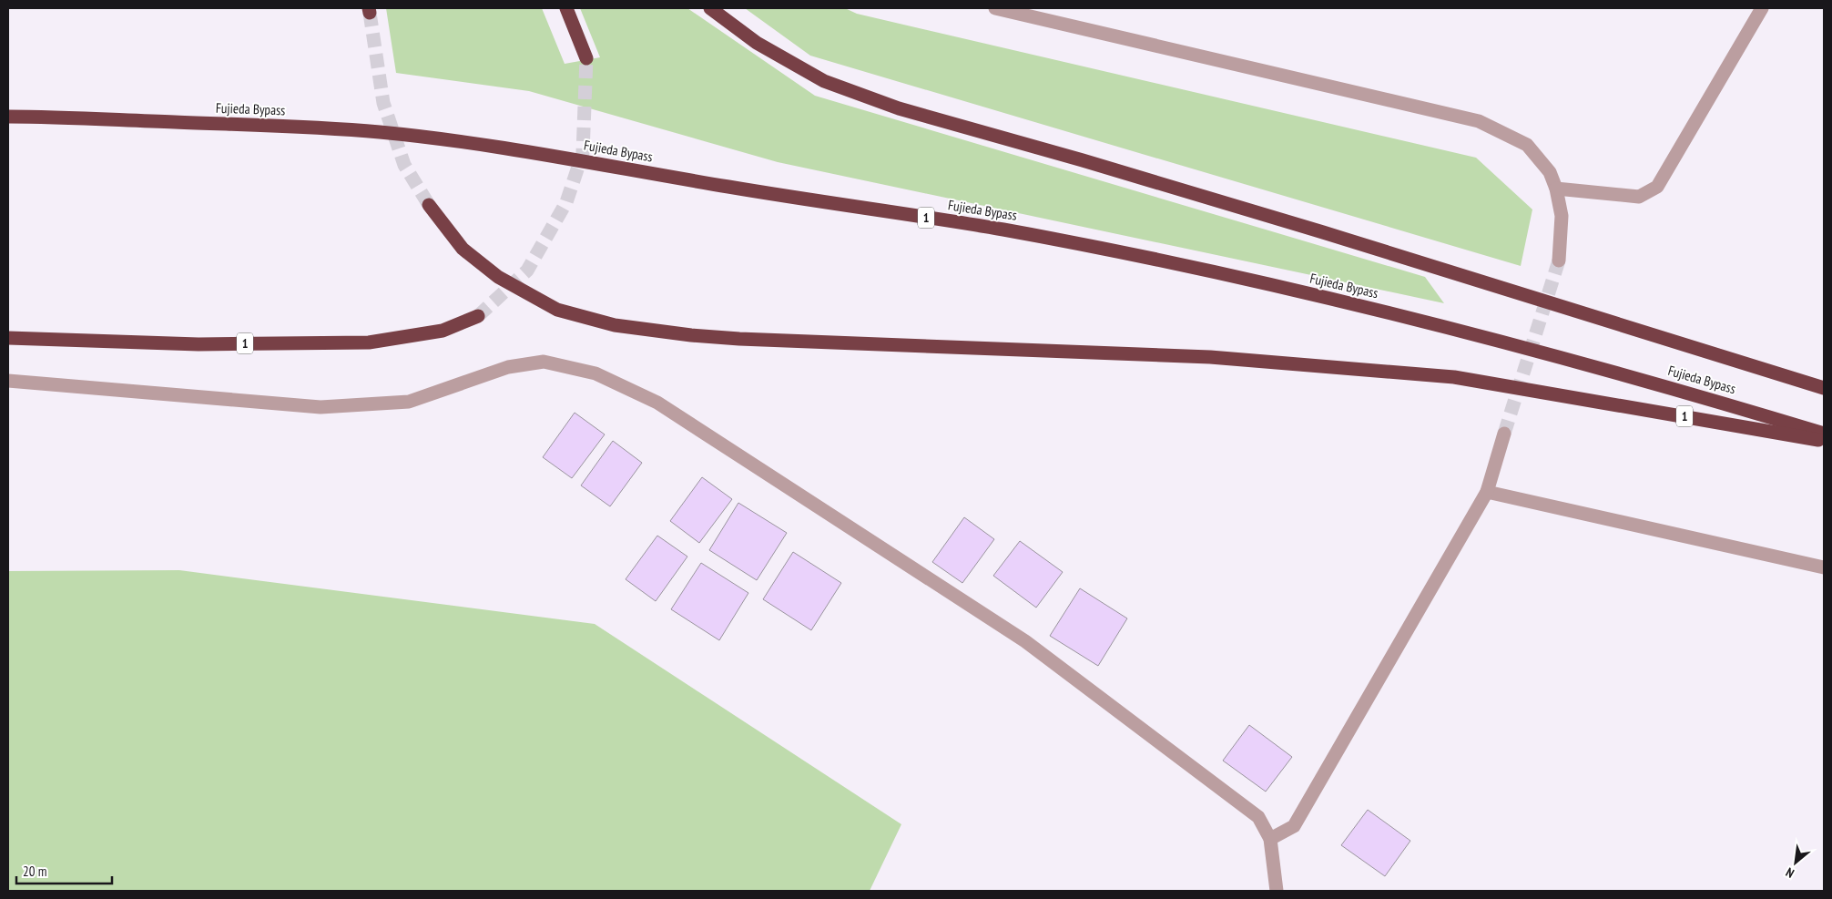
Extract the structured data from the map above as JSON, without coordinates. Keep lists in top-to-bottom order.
{
  "streets": {
    "highway": ["Fujieda Bypass", "1"]
  },
  "scale_bar": "20 m",
  "north": "bottom left"
}
